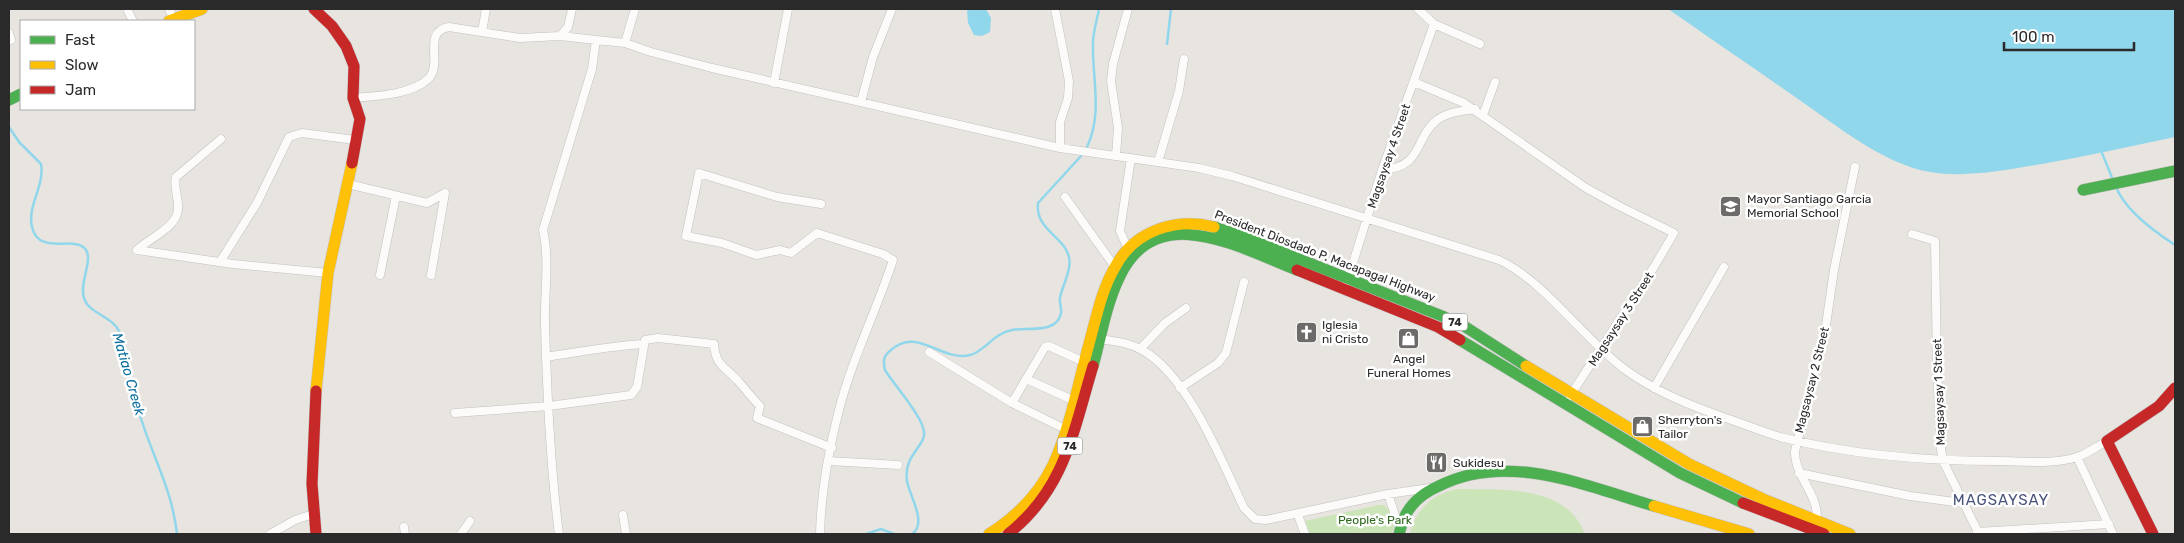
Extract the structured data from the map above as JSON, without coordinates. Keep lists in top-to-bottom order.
{
  "streets": {
    "main road": ["President Diosdado P. Macapagal Highway", "74"],
    "street": [
      "Magsaysay 4 Street",
      "Magsaysay 3 Street",
      "Magsaysay 2 Street",
      "Magsaysay 1 Street"
    ]
  },
  "crossings": [
    ["Magsaysay 4 Street", "President Diosdado P. Macapagal Highway"],
    ["President Diosdado P. Macapagal Highway", "Magsaysay 3 Street"],
    ["President Diosdado P. Macapagal Highway", "Magsaysay 2 Street"]
  ],
  "districts": ["MAGSAYSAY"],
  "water": ["Matiao Creek"],
  "parks": ["People's Park"],
  "places": {
    "school or university": ["Mayor Santiago Garcia Memorial School"],
    "church": ["Iglesia ni Cristo"],
    "shop": ["Angel Funeral Homes", "Sherryton's Tailor"],
    "restaurant": ["Sukidesu"]
  },
  "legend": ["Fast", "Slow", "Jam"],
  "scale_bar": "100 m"
}
